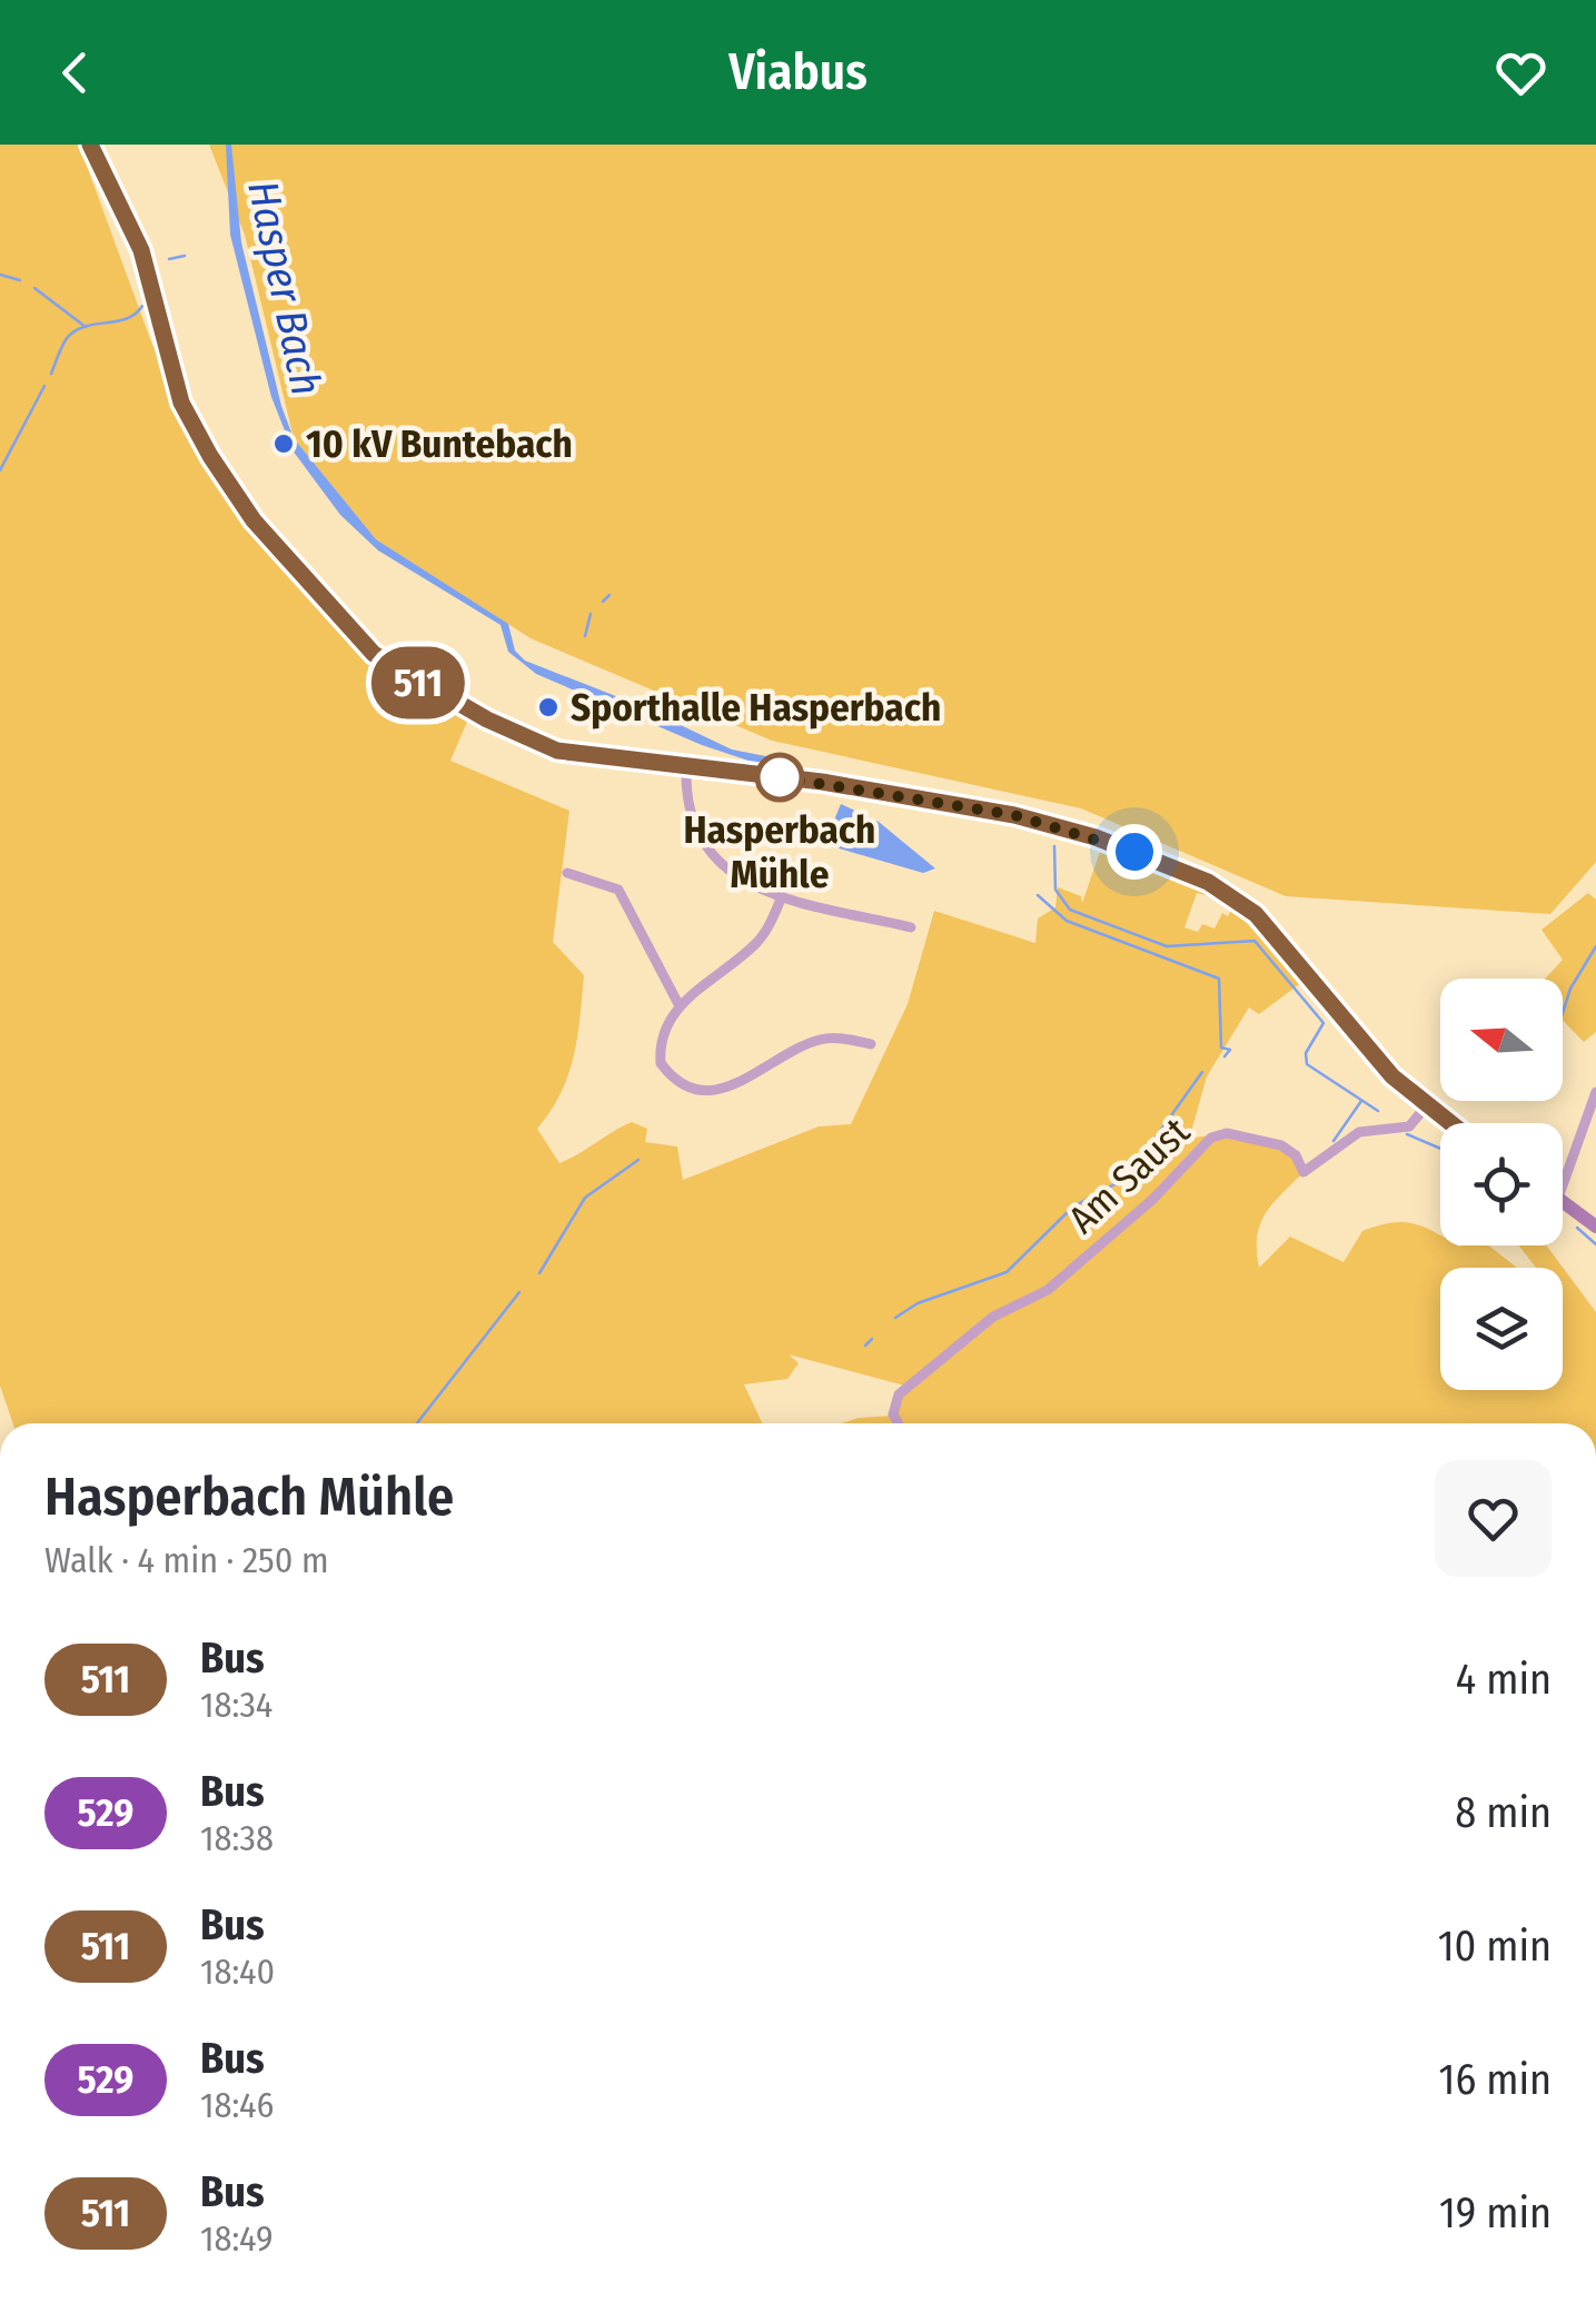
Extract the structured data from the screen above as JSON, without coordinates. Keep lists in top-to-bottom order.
{
  "streets": {
    "street": ["Am Saust"]
  },
  "water": ["Hasper Bach"],
  "places": ["10 kV Buntebach", "Sporthalle Hasperbach", "Hasperbach Mühle"],
  "lines": ["bus line 511"],
  "north": "left",
  "page": {
    "header": "Viabus",
    "on_map": "511",
    "heading": ["Hasperbach Mühle", "Walk · 4 min · 250 m"],
    "list": [
      {
        "mark": "511",
        "name": "Bus",
        "note": "18:34",
        "value": "4 min"
      },
      {
        "mark": "529",
        "name": "Bus",
        "note": "18:38",
        "value": "8 min"
      },
      {
        "mark": "511",
        "name": "Bus",
        "note": "18:40",
        "value": "10 min"
      },
      {
        "mark": "529",
        "name": "Bus",
        "note": "18:46",
        "value": "16 min"
      },
      {
        "mark": "511",
        "name": "Bus",
        "note": "18:49",
        "value": "19 min"
      }
    ]
  }
}
